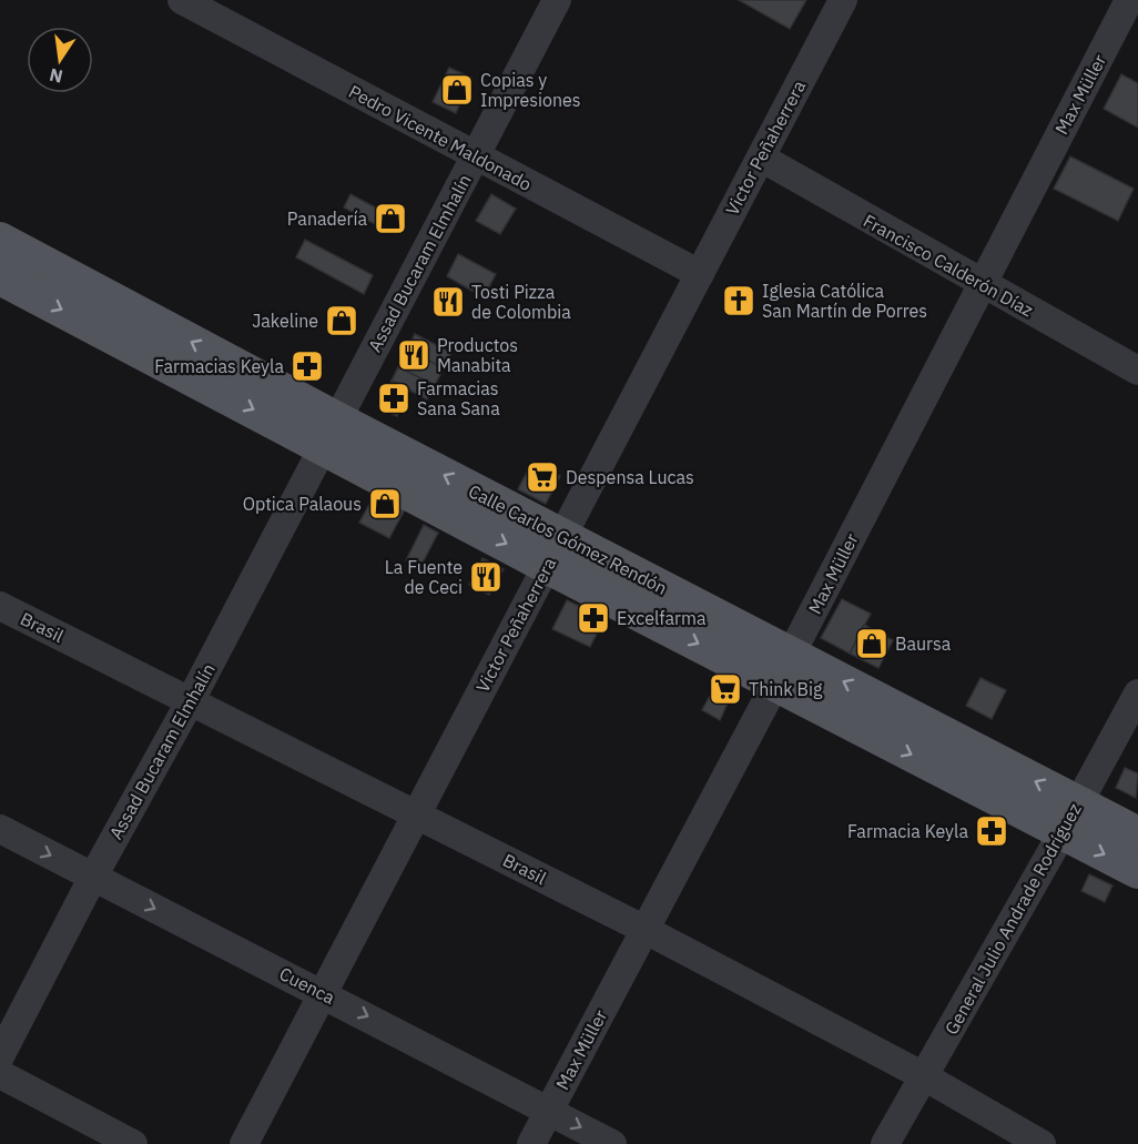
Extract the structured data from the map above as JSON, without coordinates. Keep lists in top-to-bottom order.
{
  "streets": {
    "main road": ["Calle Carlos Gómez Rendón"],
    "street": [
      "Max Müller",
      "Pedro Vicente Maldonado",
      "Victor Peñaherrera",
      "Assad Bucaram Elmhalín",
      "Francisco Calderón Díaz",
      "Brasil",
      "General Julio Andrade Rodríguez",
      "Cuenca"
    ]
  },
  "crossings": [
    ["Max Müller", "Francisco Calderón Díaz"],
    ["Max Müller", "Calle Carlos Gómez Rendón"],
    ["Max Müller", "Brasil"],
    ["Max Müller", "Cuenca"],
    ["Pedro Vicente Maldonado", "Victor Peñaherrera"],
    ["Pedro Vicente Maldonado", "Assad Bucaram Elmhalín"],
    ["Victor Peñaherrera", "Francisco Calderón Díaz"],
    ["Victor Peñaherrera", "Calle Carlos Gómez Rendón"],
    ["Victor Peñaherrera", "Brasil"],
    ["Victor Peñaherrera", "Cuenca"],
    ["Assad Bucaram Elmhalín", "Calle Carlos Gómez Rendón"],
    ["Assad Bucaram Elmhalín", "Brasil"],
    ["Assad Bucaram Elmhalín", "Cuenca"],
    ["Calle Carlos Gómez Rendón", "General Julio Andrade Rodríguez"],
    ["Brasil", "General Julio Andrade Rodríguez"]
  ],
  "one_way": ["Cuenca"],
  "places": {
    "shop": [
      "Copias y Impresiones",
      "Panadería",
      "Jakeline",
      "Optica Palaous",
      "Baursa"
    ],
    "church": ["Iglesia Católica San Martín de Porres"],
    "restaurant": ["Tosti Pizza de Colombia", "Productos Manabita", "La Fuente de Ceci"],
    "pharmacy": [
      "Farmacias Keyla",
      "Farmacias Sana Sana",
      "Excelfarma",
      "Farmacia Keyla"
    ],
    "supermarket": ["Despensa Lucas", "Think Big"]
  },
  "north": "bottom"
}
